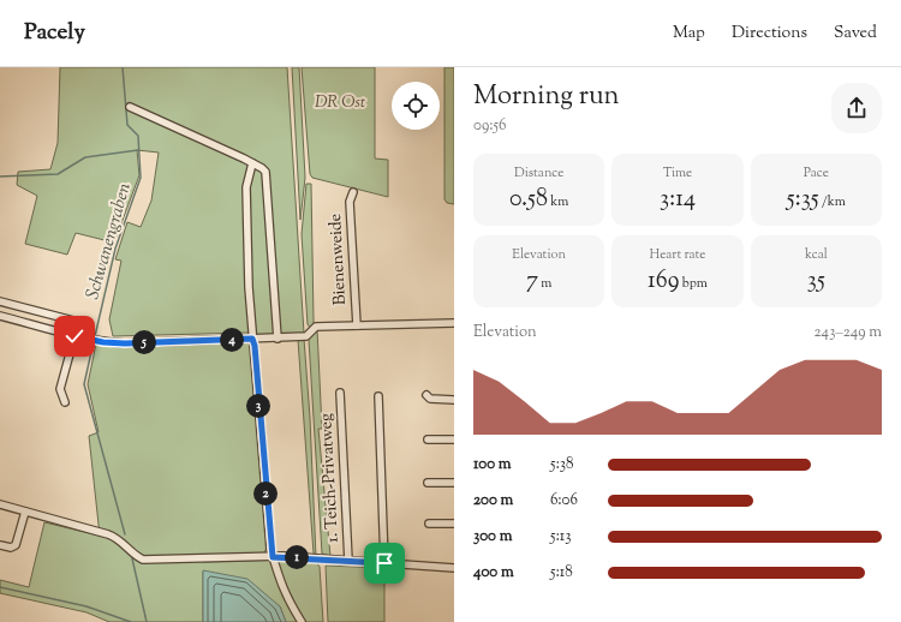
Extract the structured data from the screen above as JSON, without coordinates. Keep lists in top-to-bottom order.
{
  "streets": {
    "street": ["Bienenweide", "1. Teich-Privatweg"]
  },
  "water": ["Schwanengraben"],
  "parks": ["DR Ost"],
  "page": {
    "header": "Pacely",
    "nav": ["Map", "Directions", "Saved"],
    "heading": ["Morning run", "09:56"],
    "stats": [
      ["Distance", "0.58 km"],
      ["Time", "3:14"],
      ["Pace", "5:35 /km"],
      ["Elevation", "7 m"],
      ["Heart rate", "169 bpm"],
      ["kcal", "35"]
    ],
    "chart": ["Elevation", "243–249 m"],
    "pins": [
      "4",
      "5",
      "3",
      "2",
      "1"
    ],
    "list": [
      {
        "name": "100 m",
        "note": "5:38"
      },
      {
        "name": "200 m",
        "note": "6:06"
      },
      {
        "name": "300 m",
        "note": "5:13"
      },
      {
        "name": "400 m",
        "note": "5:18"
      }
    ]
  }
}
